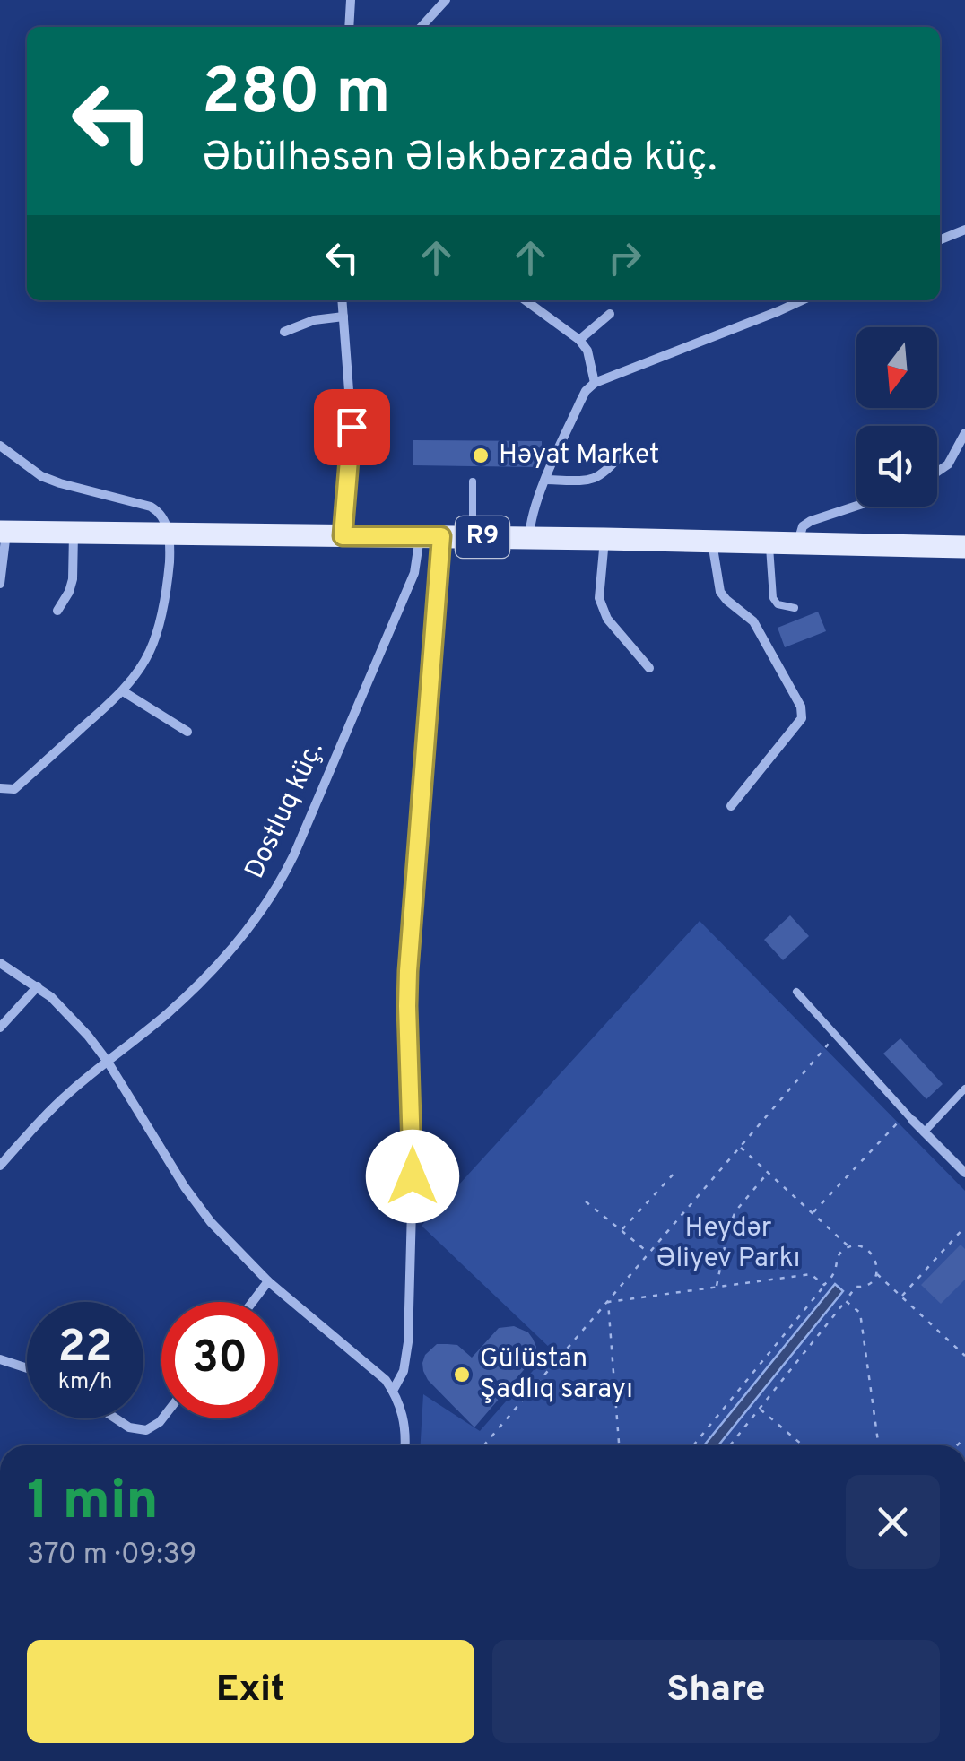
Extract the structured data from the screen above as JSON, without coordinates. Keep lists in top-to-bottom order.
{
  "streets": {
    "main road": ["R9"],
    "street": ["Dostluq küç."]
  },
  "crossings": [
    ["R9", "Dostluq küç."]
  ],
  "parks": ["Heydər Əliyev Parkı"],
  "places": ["Həyat Market", "Gülüstan Şadlıq sarayı"],
  "north": "bottom",
  "page": {
    "turn": ["280 m", "Əbülhəsən Ələkbərzadə küç."],
    "speed": "22 km/h",
    "limit": "30",
    "heading": ["1 min", "370 m · 09:39"],
    "buttons": ["Exit", "Share"]
  }
}
